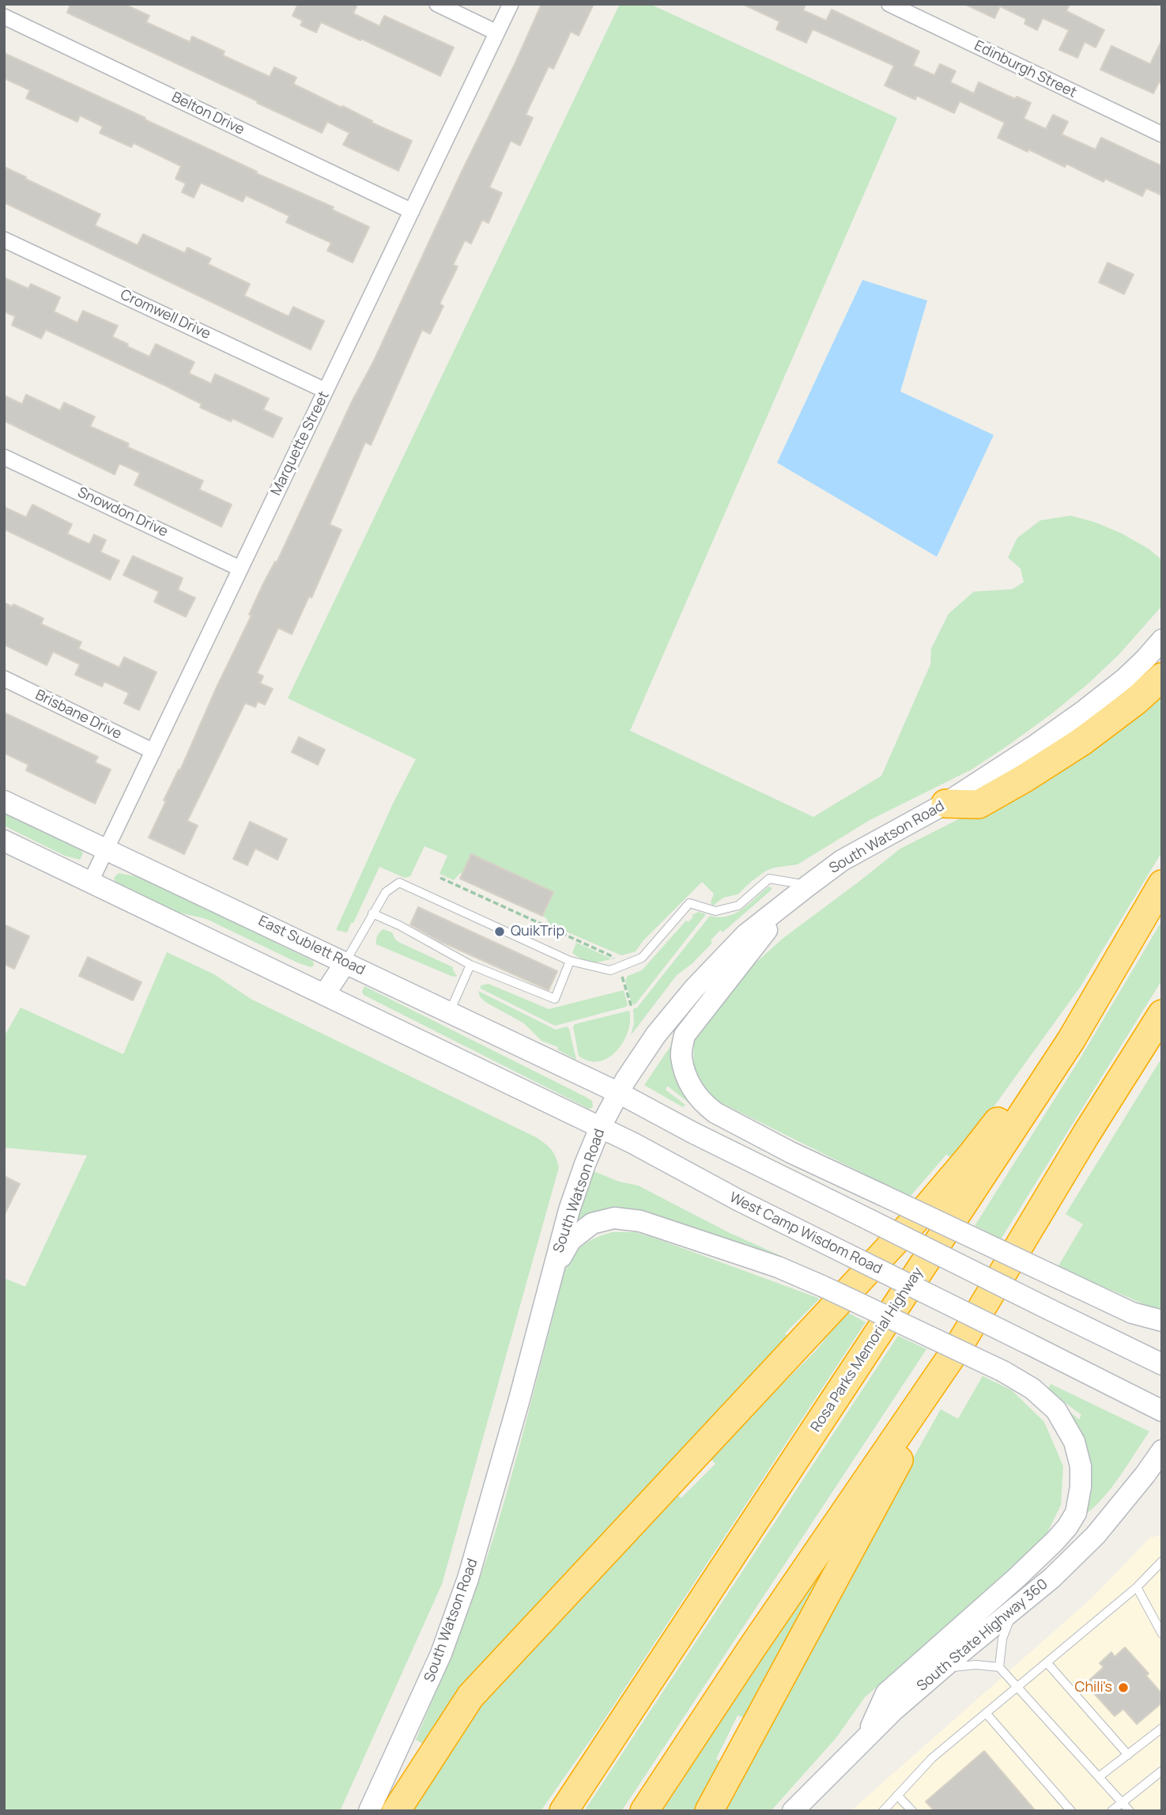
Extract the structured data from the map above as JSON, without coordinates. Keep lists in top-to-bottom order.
{
  "streets": {
    "highway": ["Rosa Parks Memorial Highway"],
    "main road": [
      "South Watson Road",
      "East Sublett Road",
      "West Camp Wisdom Road",
      "South State Highway 360"
    ],
    "street": [
      "Edinburgh Street",
      "Belton Drive",
      "Cromwell Drive",
      "Marquette Street",
      "Snowdon Drive",
      "Brisbane Drive"
    ]
  },
  "crossings": [
    ["Belton Drive", "Marquette Street"],
    ["Cromwell Drive", "Marquette Street"],
    ["Marquette Street", "Snowdon Drive"],
    ["Marquette Street", "Brisbane Drive"],
    ["Marquette Street", "East Sublett Road"],
    ["South Watson Road", "East Sublett Road"],
    ["South Watson Road", "West Camp Wisdom Road"]
  ],
  "places": ["QuikTrip", "Chili's"]
}
